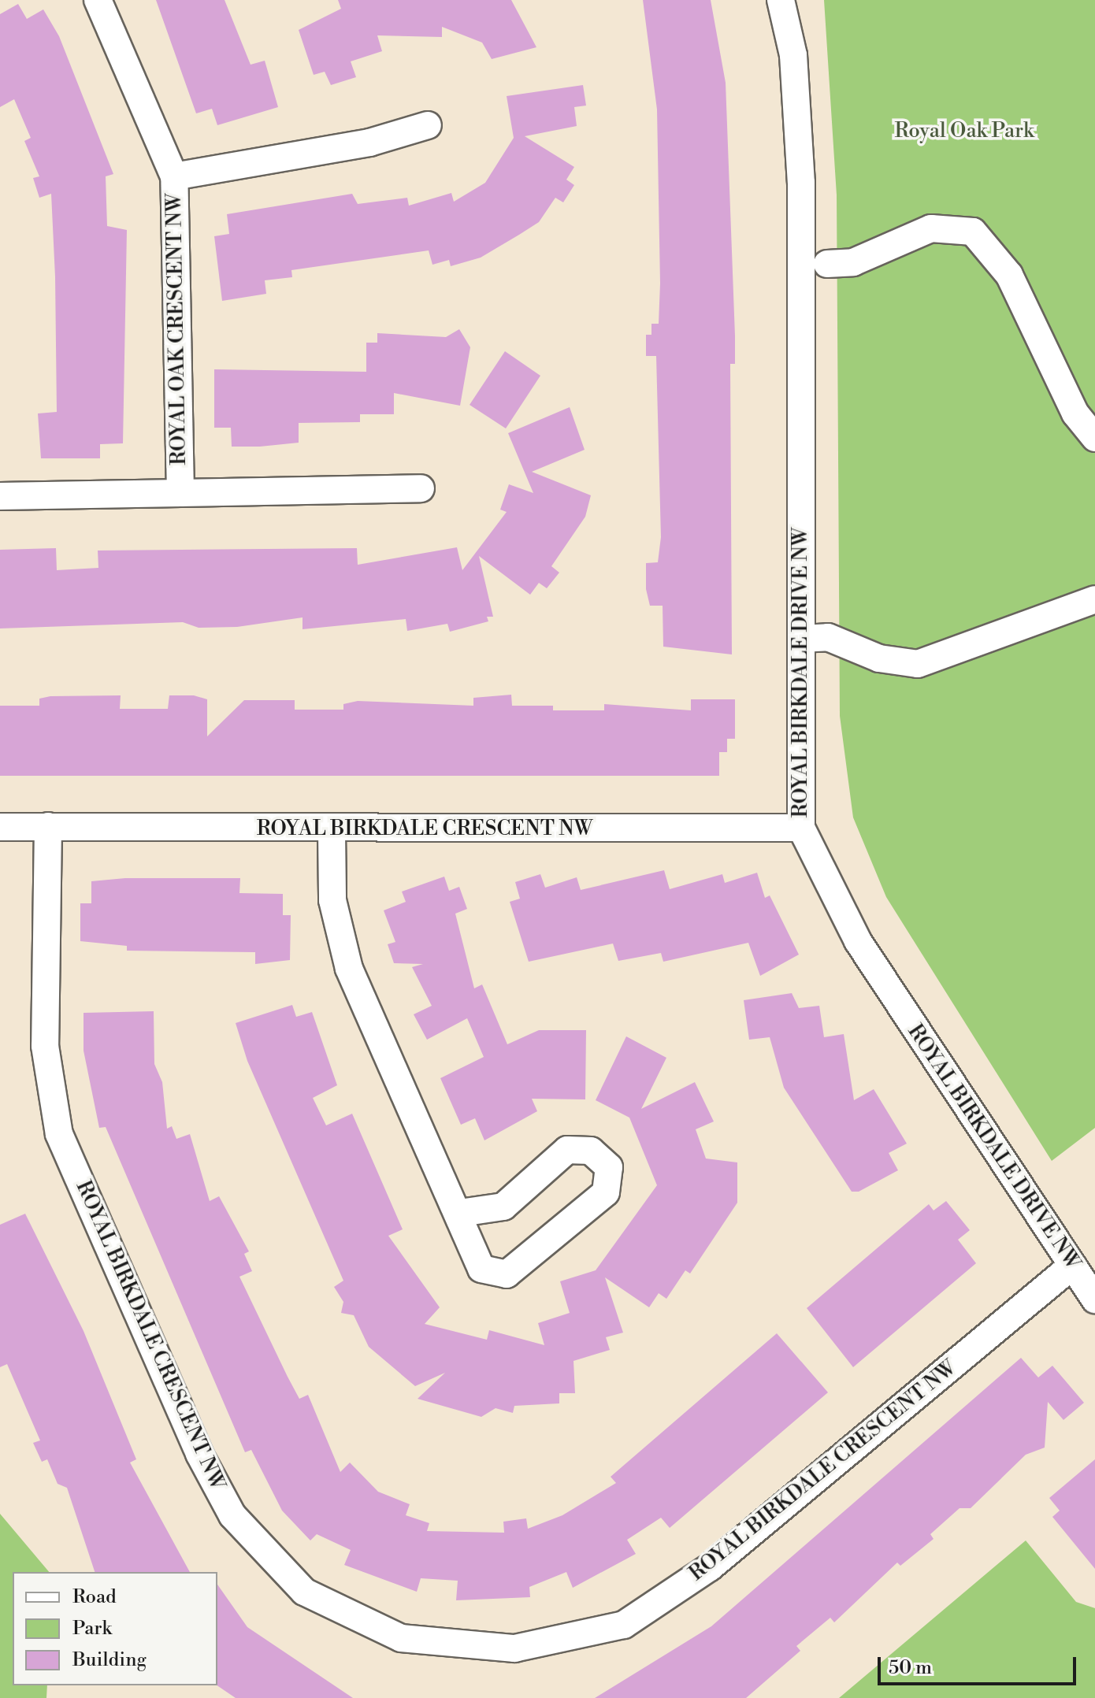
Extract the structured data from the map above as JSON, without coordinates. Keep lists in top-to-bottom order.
{
  "streets": {
    "street": ["ROYAL OAK CRESCENT NW", "ROYAL BIRKDALE DRIVE NW", "ROYAL BIRKDALE CRESCENT NW"]
  },
  "crossings": [
    ["ROYAL BIRKDALE DRIVE NW", "ROYAL BIRKDALE CRESCENT NW"]
  ],
  "parks": ["Royal Oak Park"],
  "legend": ["Road", "Park", "Building"],
  "scale_bar": "50 m"
}
